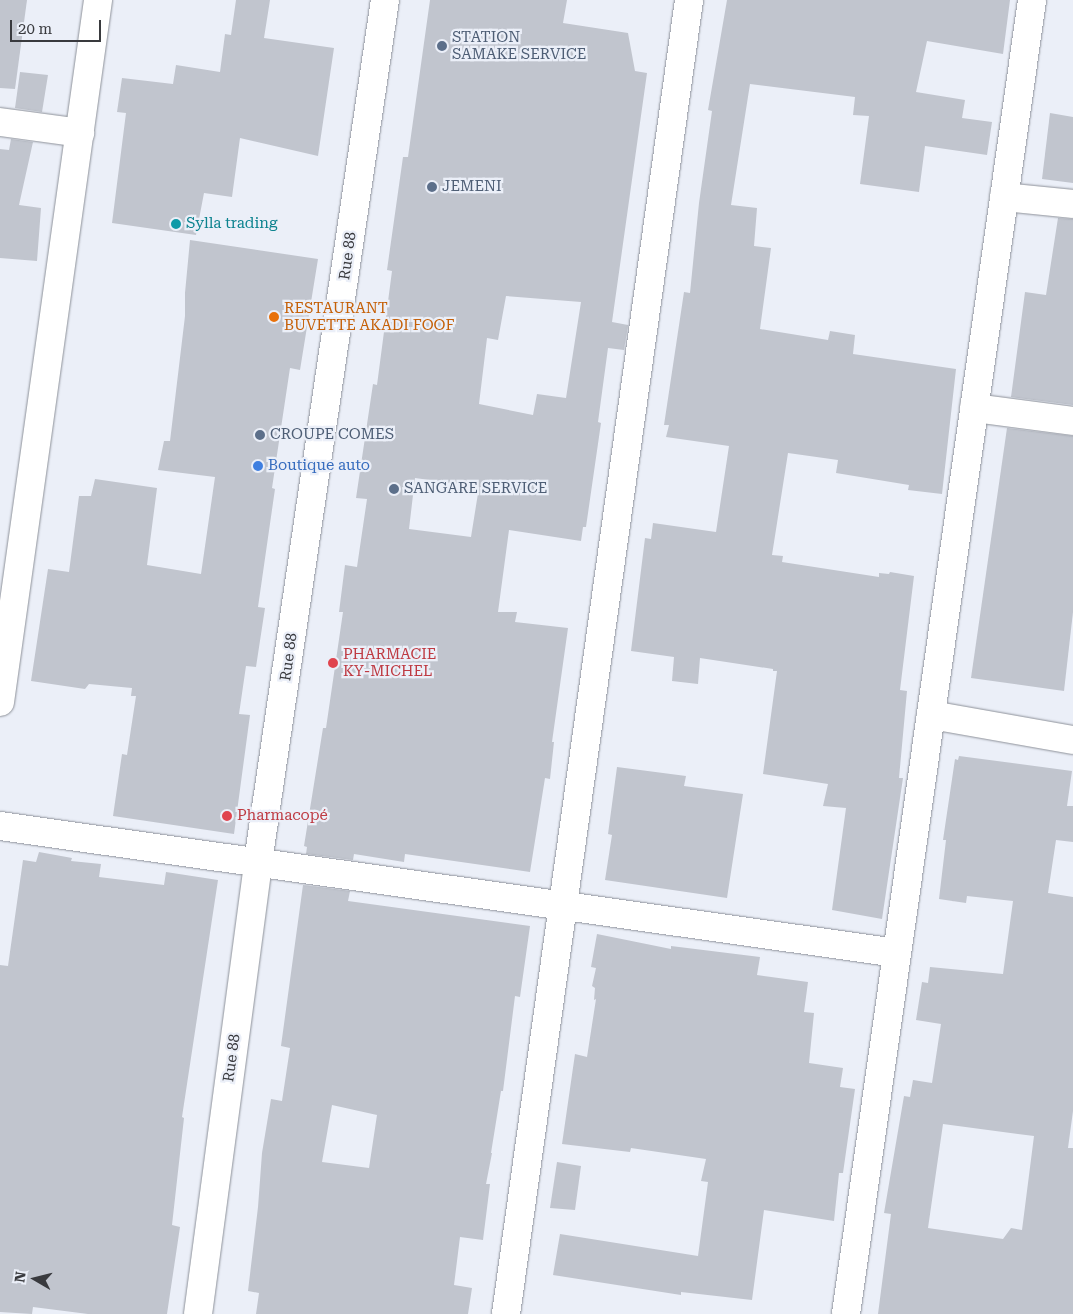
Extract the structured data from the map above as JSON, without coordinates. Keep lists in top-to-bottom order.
{
  "streets": {
    "street": ["Rue 88"]
  },
  "places": [
    "STATION SAMAKE SERVICE",
    "JEMENI",
    "Sylla trading",
    "RESTAURANT BUVETTE AKADI FOOF",
    "CROUPE COMES",
    "Boutique auto",
    "SANGARE SERVICE",
    "PHARMACIE KY-MICHEL",
    "Pharmacopé"
  ],
  "scale_bar": "20 m",
  "north": "left"
}
